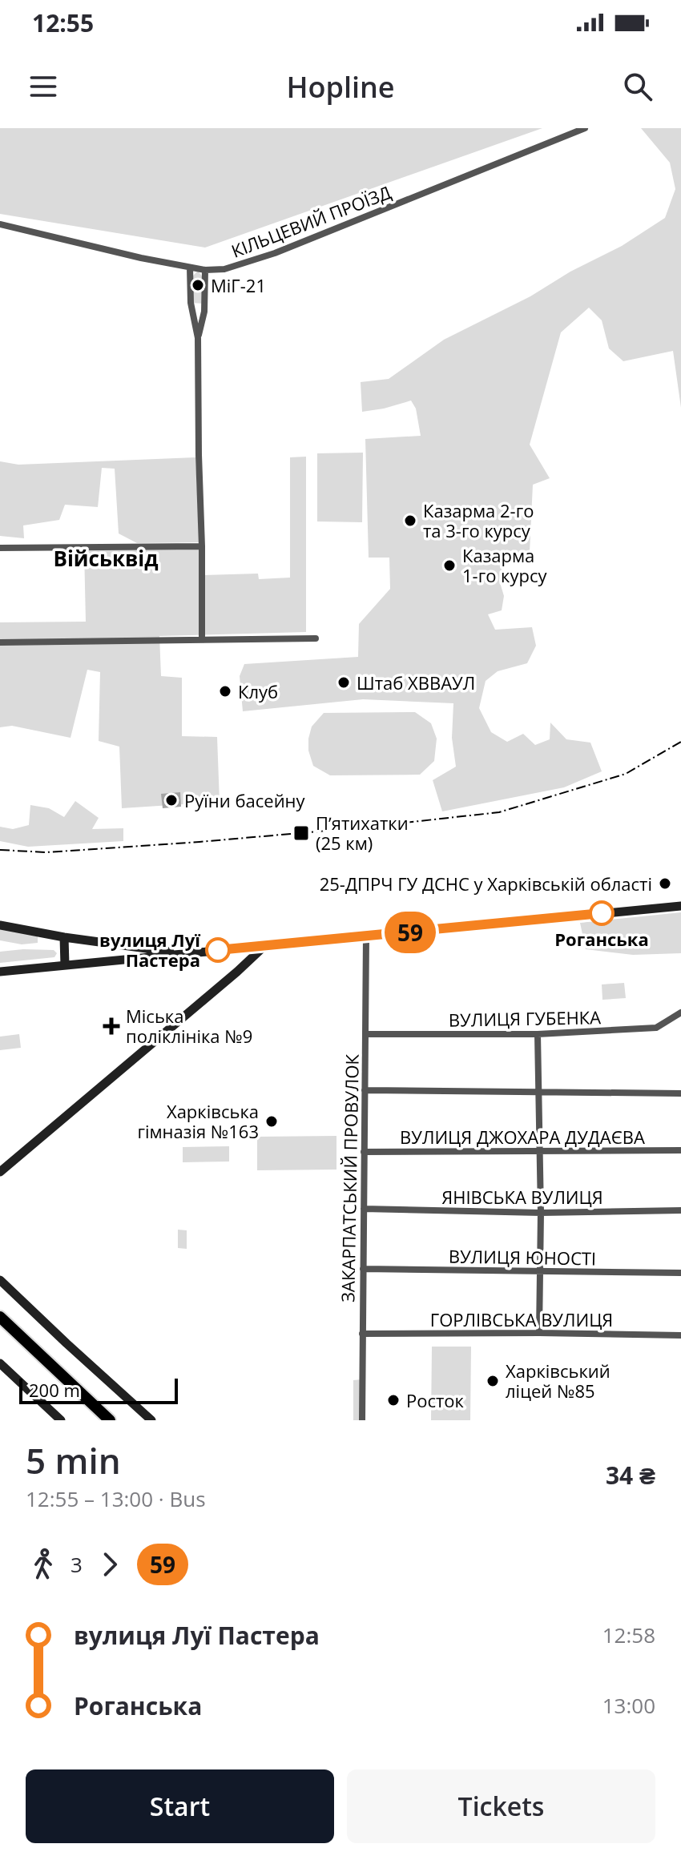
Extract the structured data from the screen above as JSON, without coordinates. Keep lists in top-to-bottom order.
{
  "streets": {
    "street": [
      "КІЛЬЦЕВИЙ ПРОЇЗД",
      "ВУЛИЦЯ ГУБЕНКА",
      "ВУЛИЦЯ ДЖОХАРА ДУДАЄВА",
      "ЗАКАРПАТСЬКИЙ ПРОВУЛОК",
      "ЯНІВСЬКА ВУЛИЦЯ",
      "ВУЛИЦЯ ЮНОСТІ",
      "ГОРЛІВСЬКА ВУЛИЦЯ"
    ]
  },
  "crossings": [
    ["ВУЛИЦЯ ГУБЕНКА", "ЗАКАРПАТСЬКИЙ ПРОВУЛОК"],
    ["ВУЛИЦЯ ДЖОХАРА ДУДАЄВА", "ЗАКАРПАТСЬКИЙ ПРОВУЛОК"],
    ["ЗАКАРПАТСЬКИЙ ПРОВУЛОК", "ЯНІВСЬКА ВУЛИЦЯ"],
    ["ЗАКАРПАТСЬКИЙ ПРОВУЛОК", "ВУЛИЦЯ ЮНОСТІ"],
    ["ЗАКАРПАТСЬКИЙ ПРОВУЛОК", "ГОРЛІВСЬКА ВУЛИЦЯ"]
  ],
  "districts": ["Військвід"],
  "places": {
    "other": [
      "МіГ-21",
      "Казарма 2-го та 3-го курсу",
      "Казарма 1-го курсу",
      "Штаб ХВВАУЛ",
      "Клуб",
      "Руїни басейну",
      "25-ДПРЧ ГУ ДСНС у Харківській області",
      "Роганська",
      "вулиця Луї Пастера",
      "Харківська гімназія №163",
      "Харківський ліцей №85",
      "Росток"
    ],
    "transit": ["Пʼятихатки (25 км)"],
    "health": ["Міська поліклініка №9"]
  },
  "lines": ["bus line 59"],
  "scale_bar": "200 m",
  "page": {
    "status": "12:55",
    "header": "Hopline",
    "on_map": "59",
    "scale": "200 m",
    "heading": ["5 min", "12:55 – 13:00 · Bus", "34 ₴"],
    "legs": ["3", "59"],
    "list": [
      {
        "name": "вулиця Луї Пастера",
        "value": "12:58"
      },
      {
        "name": "Роганська",
        "value": "13:00"
      }
    ],
    "buttons": ["Start", "Tickets"]
  }
}
